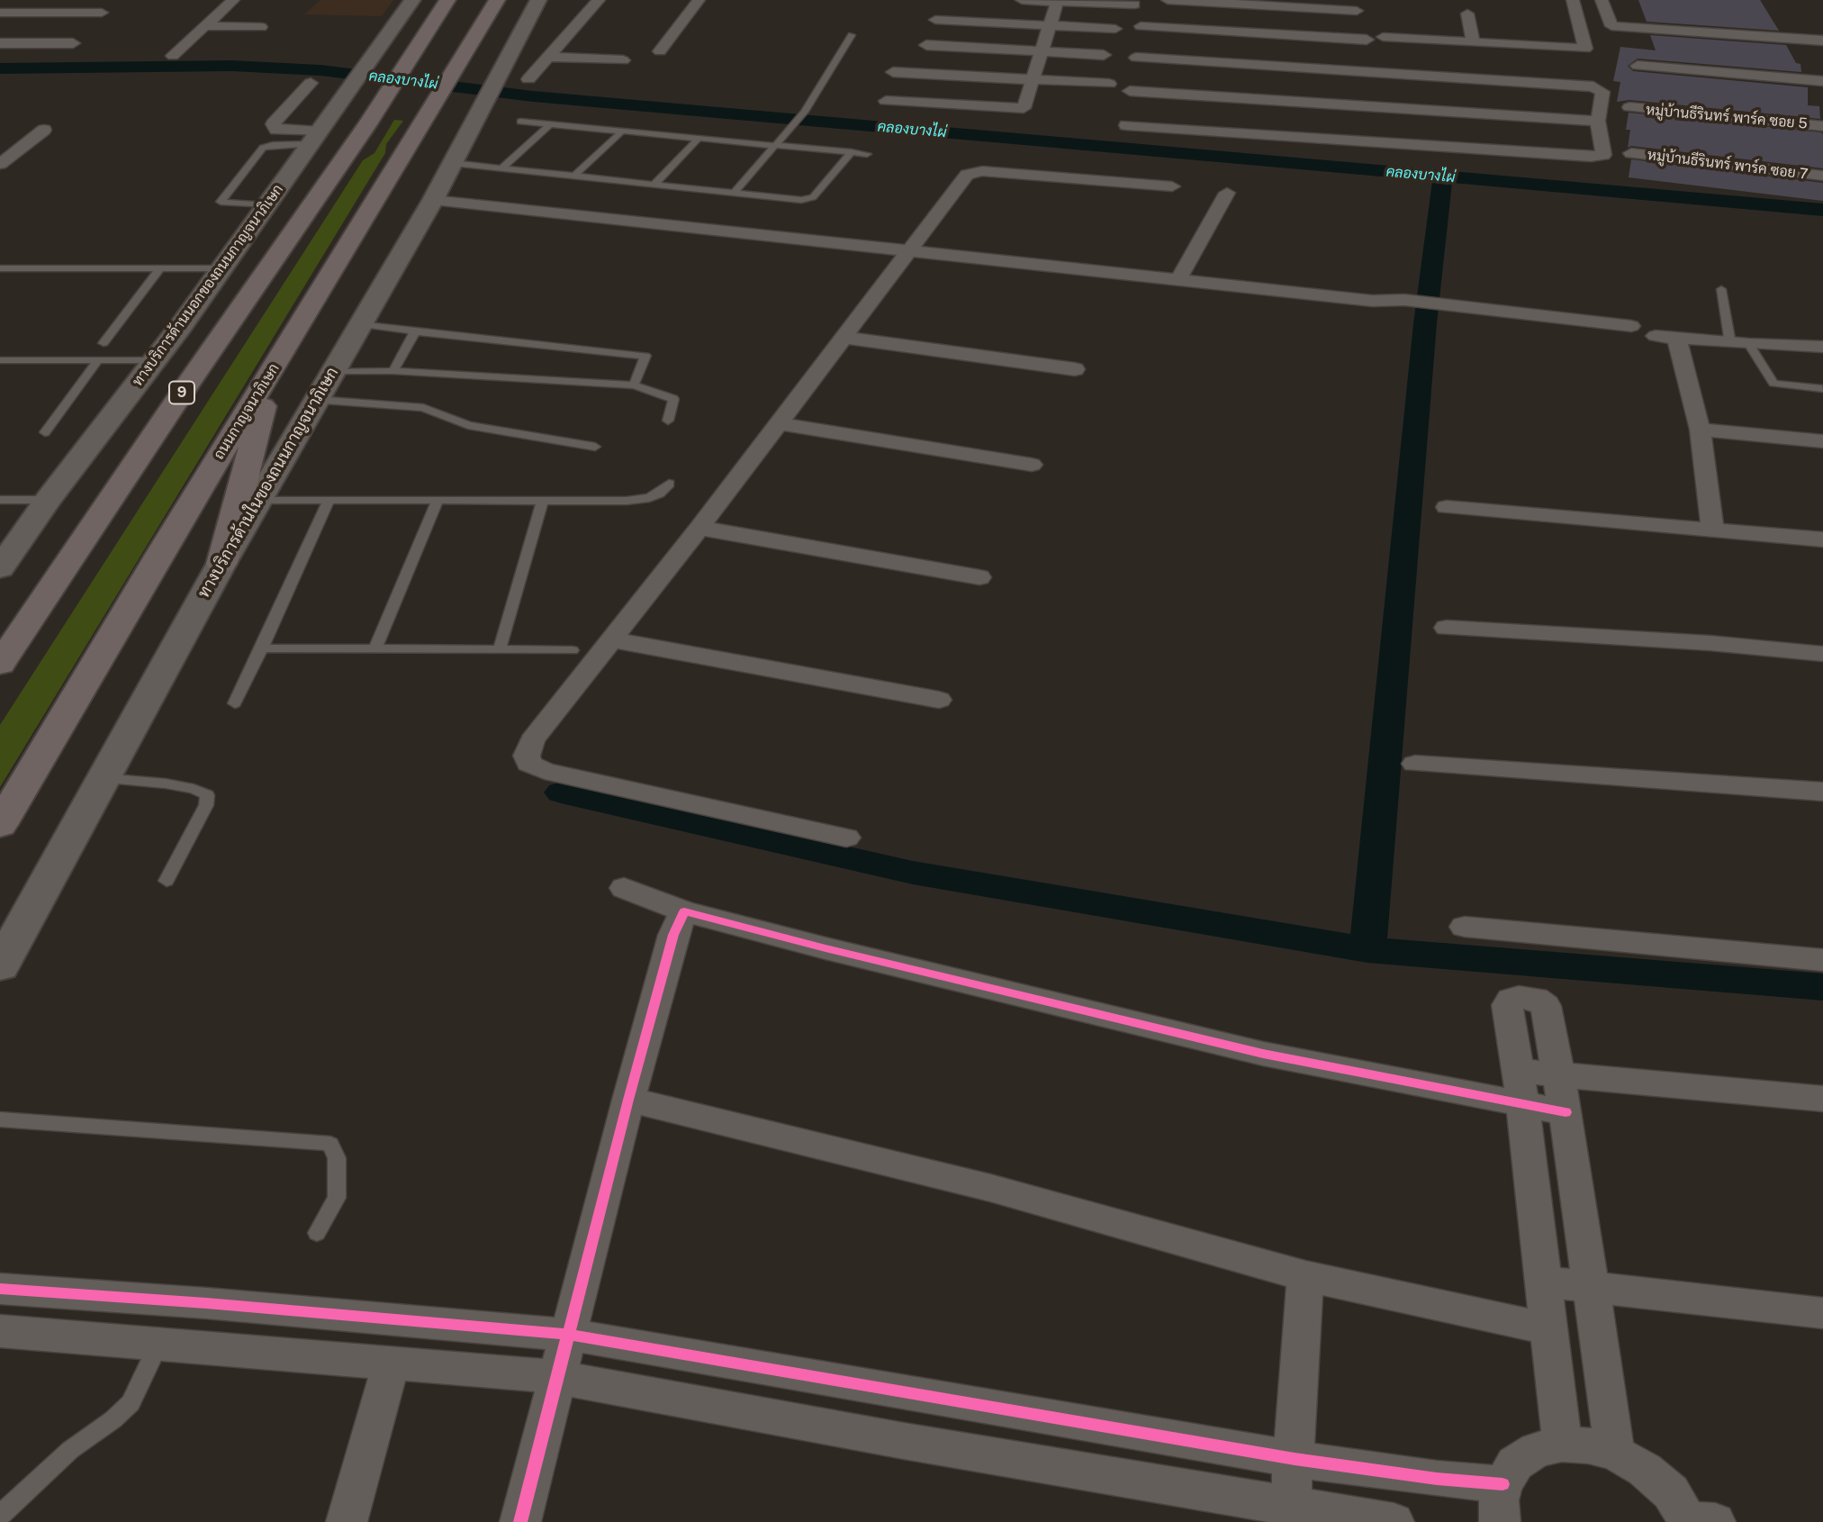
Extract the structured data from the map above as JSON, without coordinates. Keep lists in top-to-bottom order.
{
  "streets": {
    "highway": ["9", "ถนนกาญจนาภิเษก"],
    "main road": ["ทางบริการด้านนอกของถนนกาญจนาภิเษก", "ทางบริการด้านในของถนนกาญจนาภิเษก"],
    "street": ["หมู่บ้านธีรินทร์ พาร์ค ซอย 5", "หมู่บ้านธีรินทร์ พาร์ค ซอย 7"]
  },
  "water": ["คลองบางไผ่"]
}
